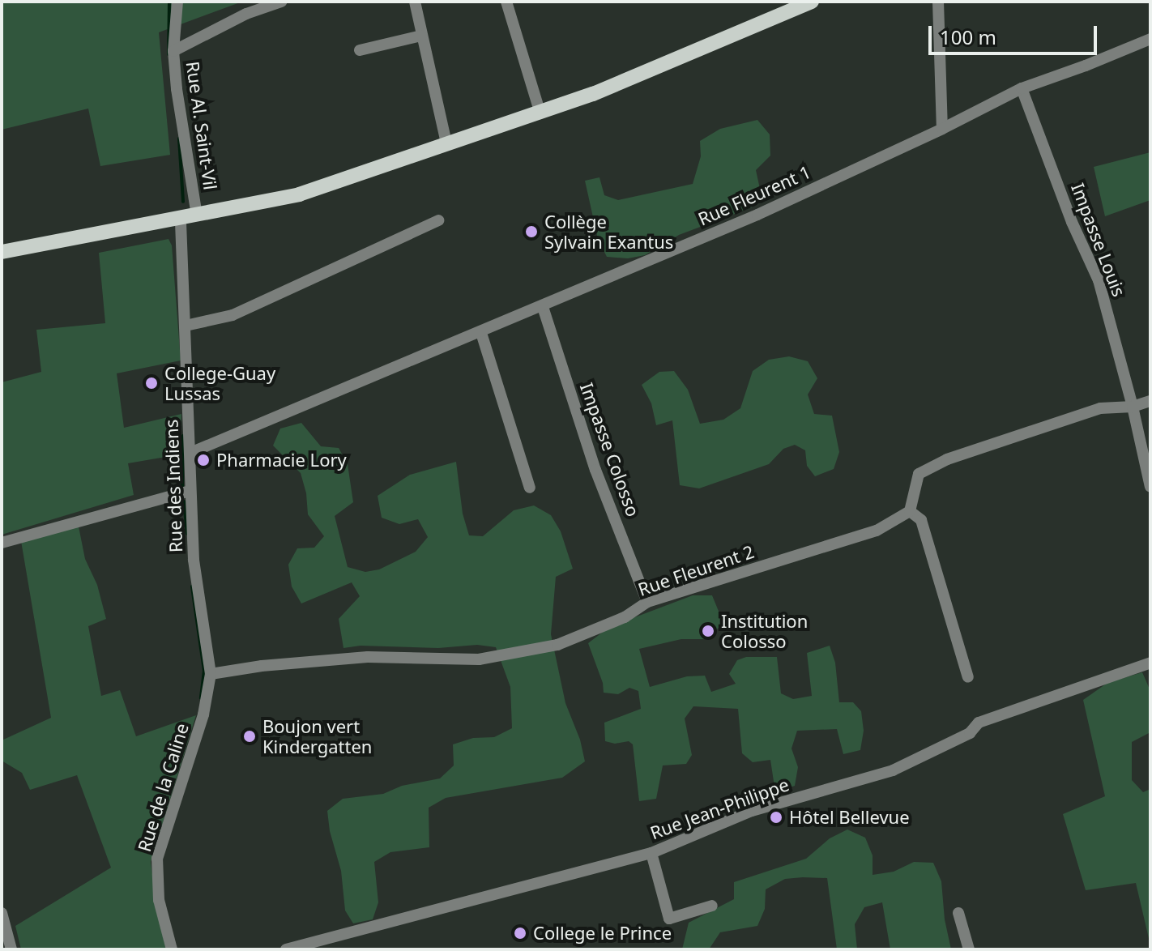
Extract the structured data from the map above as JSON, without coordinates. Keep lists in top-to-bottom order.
{
  "streets": {
    "street": [
      "Rue Al. Saint-Vil",
      "Rue Fleurent 1",
      "Impasse Louis",
      "Impasse Colosso",
      "Rue des Indiens",
      "Rue Fleurent 2",
      "Rue de la Caline",
      "Rue Jean-Philippe"
    ]
  },
  "crossings": [
    ["Rue Fleurent 1", "Impasse Louis"],
    ["Rue Fleurent 1", "Impasse Colosso"],
    ["Rue Fleurent 1", "Rue des Indiens"],
    ["Impasse Colosso", "Rue Fleurent 2"],
    ["Rue des Indiens", "Rue Fleurent 2"],
    ["Rue des Indiens", "Rue de la Caline"],
    ["Rue Fleurent 2", "Rue de la Caline"]
  ],
  "places": [
    "Collège Sylvain Exantus",
    "College-Guay Lussas",
    "Pharmacie Lory",
    "Institution Colosso",
    "Boujon vert Kindergatten",
    "Hôtel Bellevue",
    "College le Prince"
  ],
  "scale_bar": "100 m"
}
